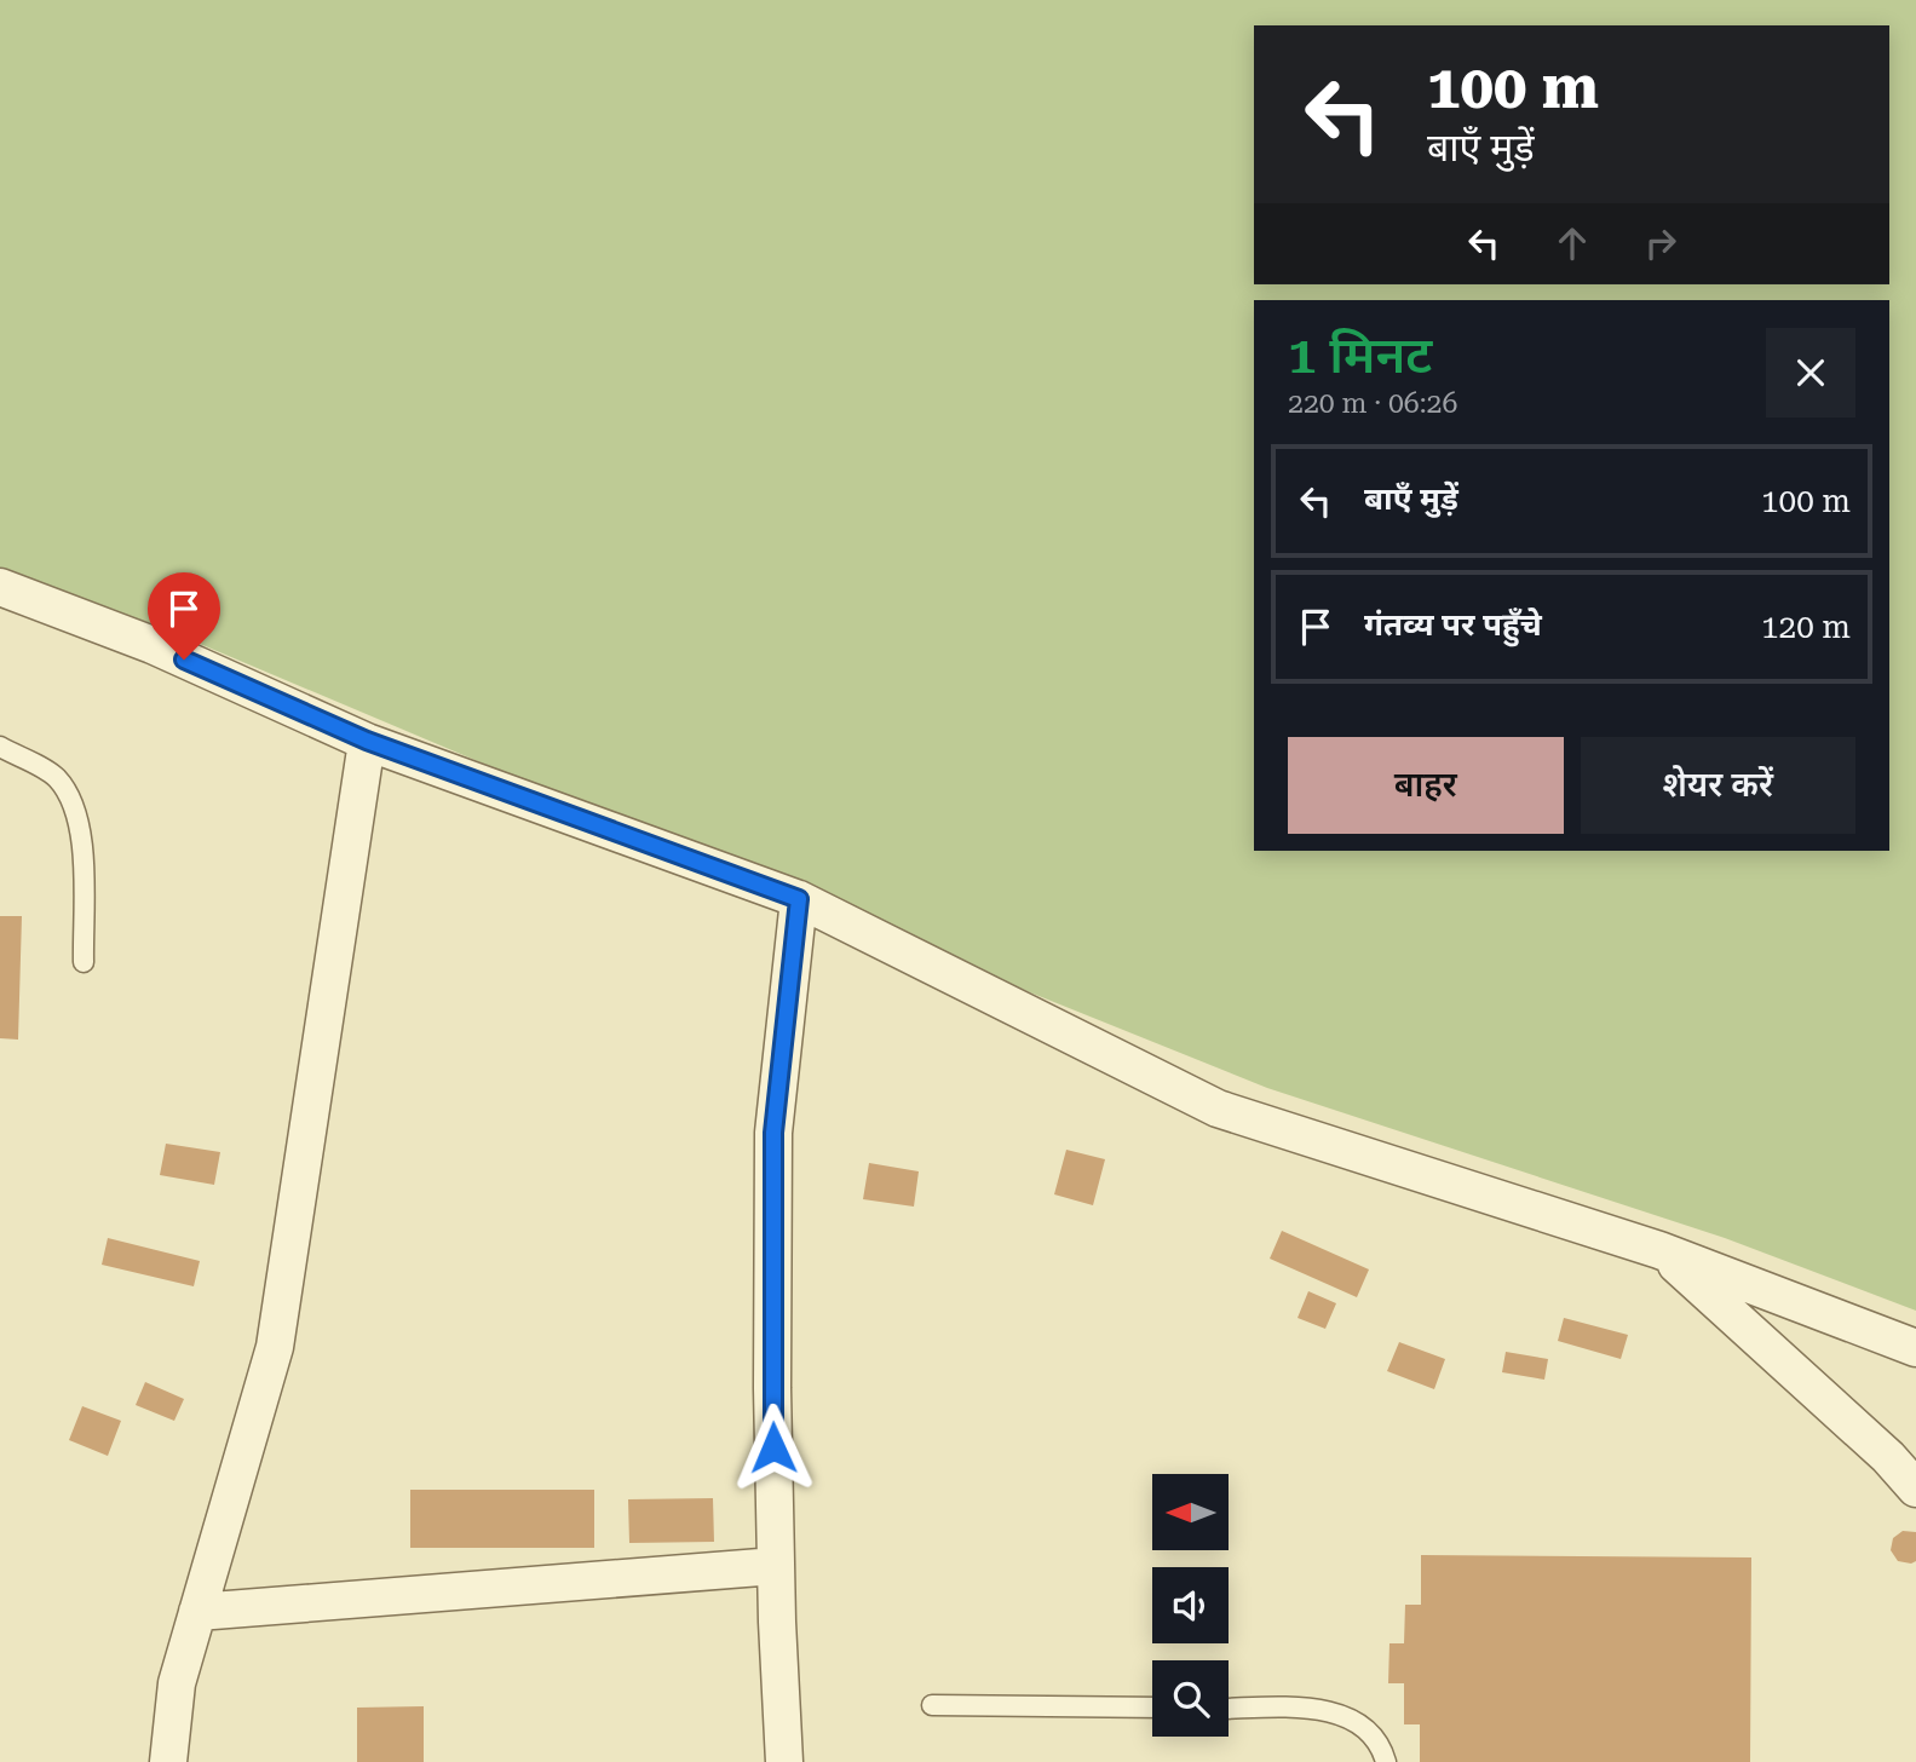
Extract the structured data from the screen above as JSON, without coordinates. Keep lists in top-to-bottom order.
{
  "north": "left",
  "page": {
    "turn": ["100 m", "बाएँ मुड़ें"],
    "heading": ["1 मिनट", "220 m · 06:26"],
    "list": [
      {
        "name": "बाएँ मुड़ें",
        "value": "100 m"
      },
      {
        "name": "गंतव्य पर पहुँचे",
        "value": "120 m"
      }
    ],
    "buttons": ["बाहर", "शेयर करें"]
  }
}
